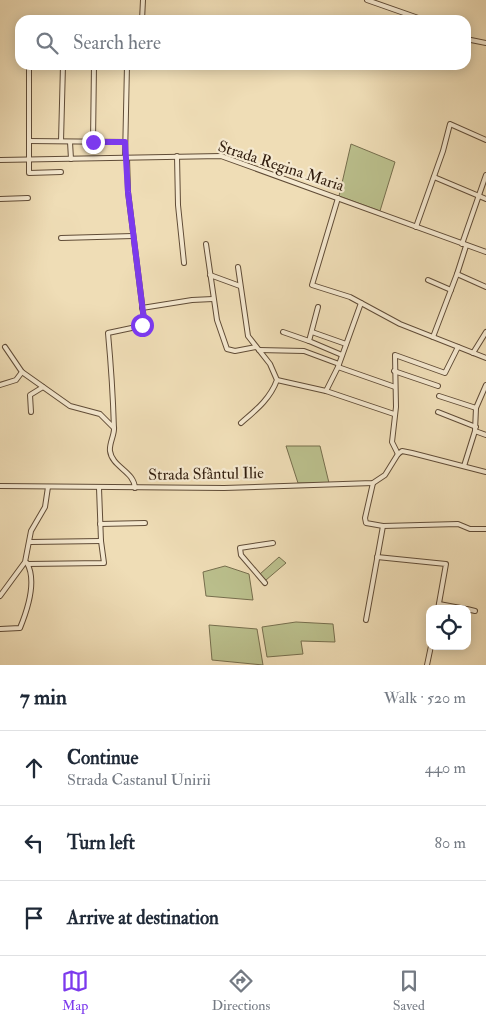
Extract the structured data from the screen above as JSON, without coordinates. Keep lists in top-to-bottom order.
{
  "streets": {
    "street": ["Strada Regina Maria", "Strada Sfântul Ilie"]
  },
  "page": {
    "search": "Search here",
    "heading": ["7 min", "Walk · 520 m"],
    "list": [
      ["Continue", "Strada Castanul Unirii", "440 m"],
      ["Turn left", "80 m"],
      "Arrive at destination"
    ],
    "nav": ["Map", "Directions", "Saved"]
  }
}
